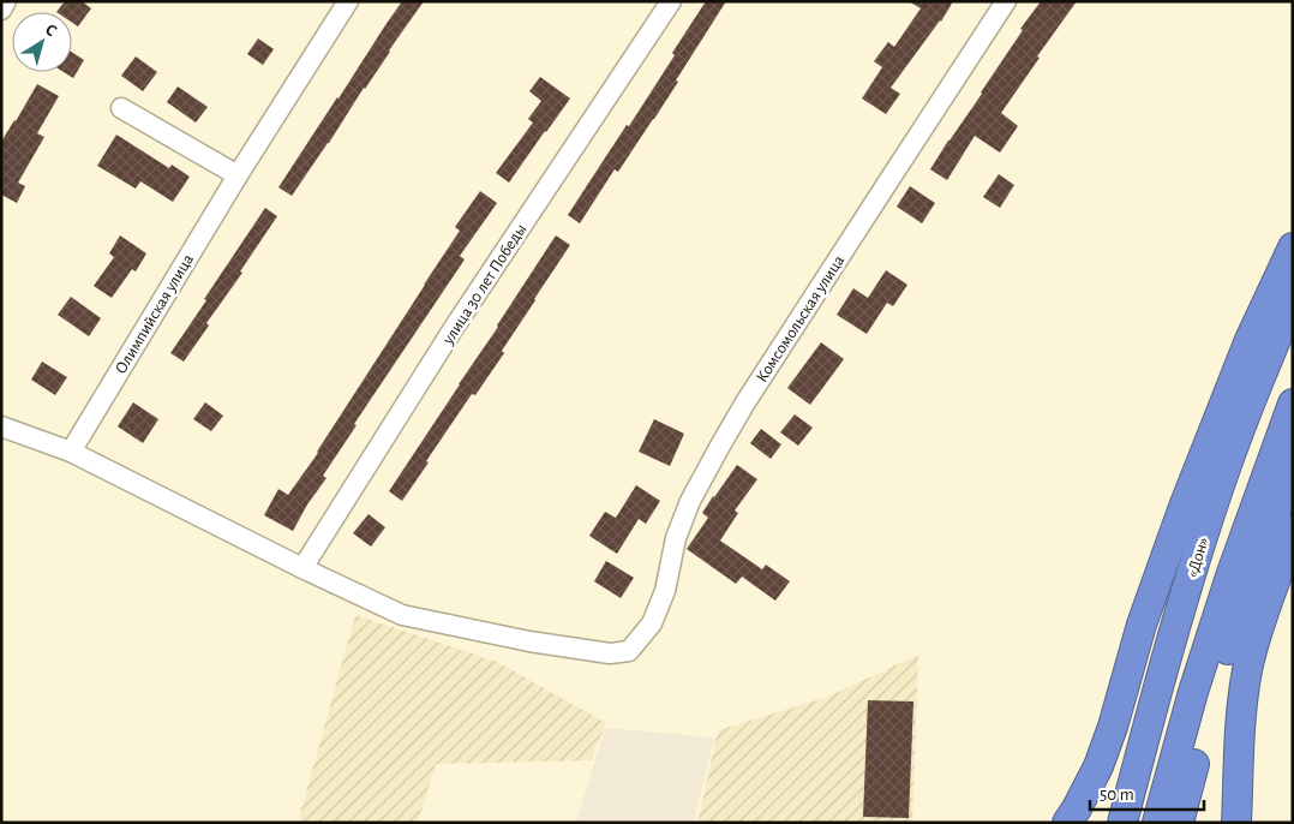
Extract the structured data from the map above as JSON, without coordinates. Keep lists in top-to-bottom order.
{
  "streets": {
    "highway": ["«Дон»"],
    "street": ["улица 30 лет Победы", "Олимпийская улица", "Комсомольская улица"]
  },
  "crossings": [
    ["улица 30 лет Победы", "Комсомольская улица"]
  ],
  "scale_bar": "50 m",
  "north": "top right"
}
